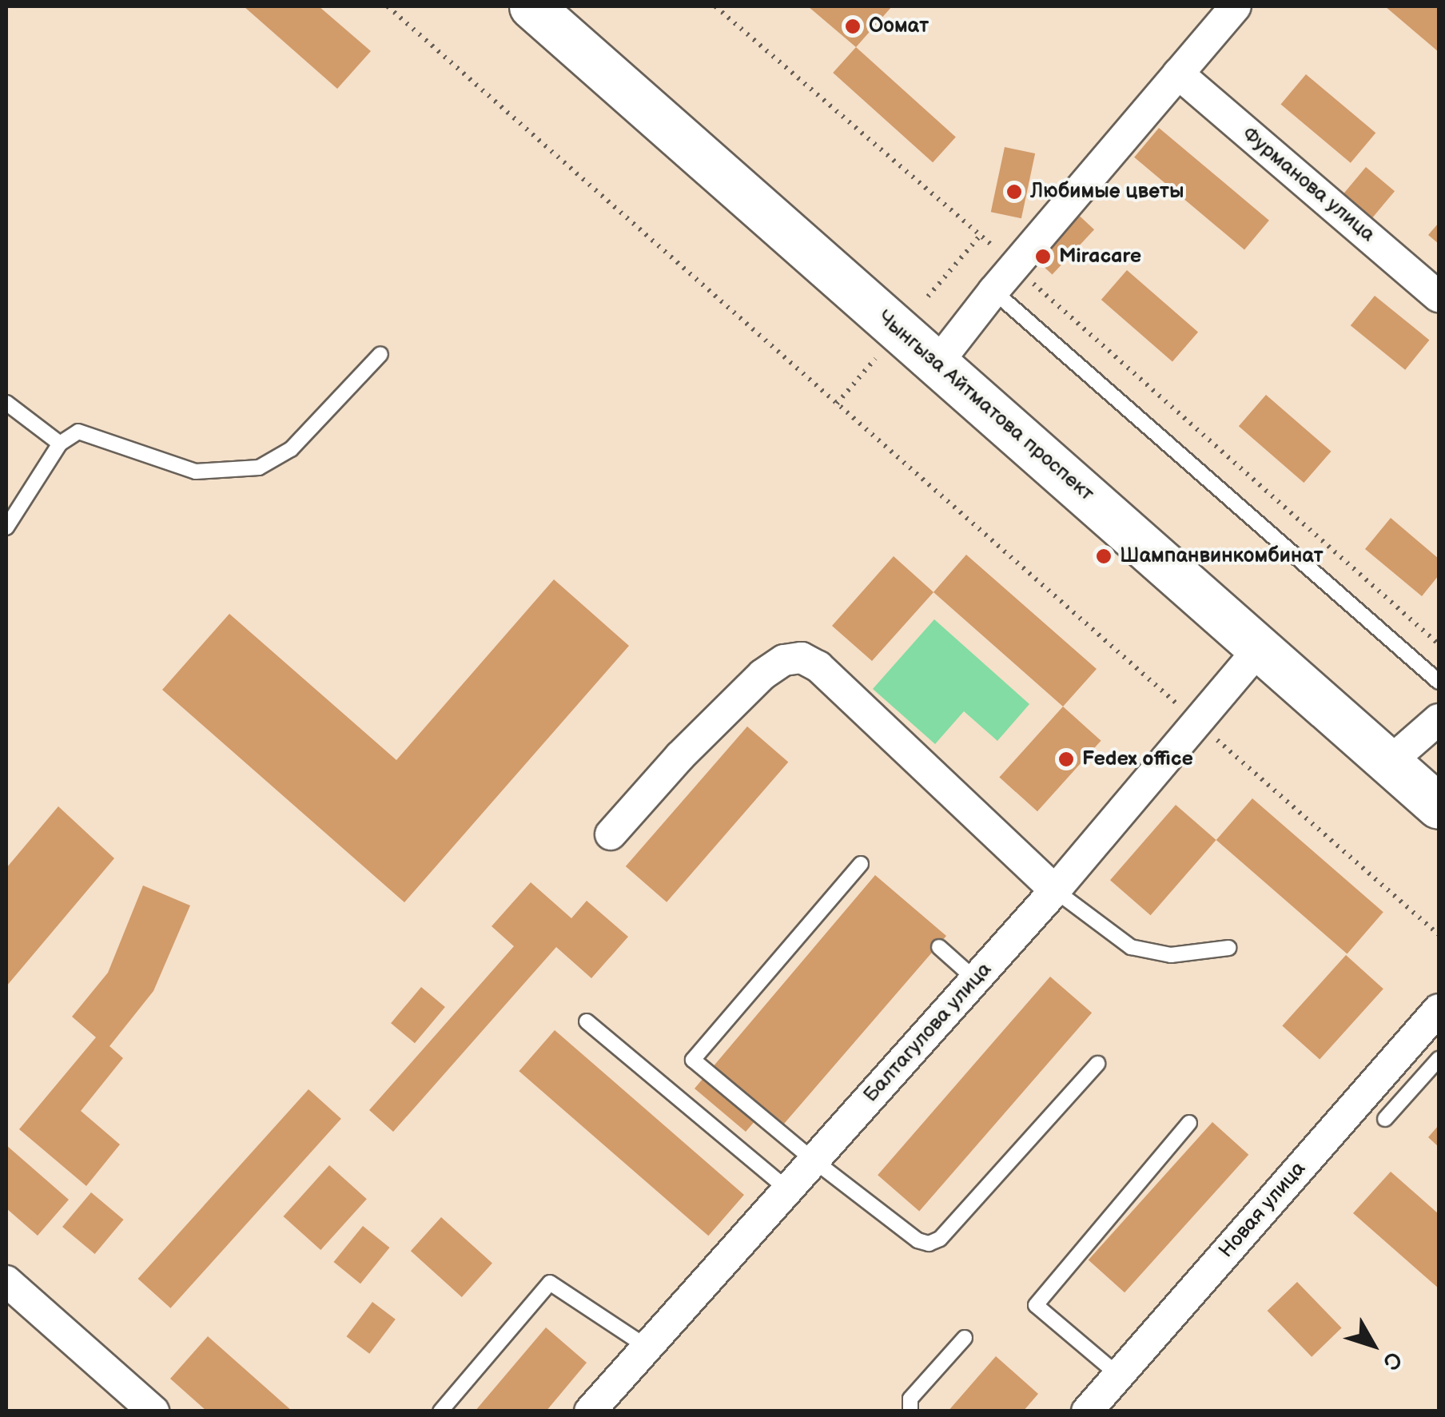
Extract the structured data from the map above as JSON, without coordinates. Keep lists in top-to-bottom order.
{
  "streets": {
    "main road": ["Чынгыза Айтматова проспект"],
    "street": ["Фурманова улица", "Балтагулова улица", "Новая улица"]
  },
  "crossings": [
    ["Чынгыза Айтматова проспект", "Балтагулова улица"]
  ],
  "places": [
    "Оомат",
    "Любимые цветы",
    "Miracare",
    "Шампанвинкомбинат",
    "Fedex office"
  ],
  "north": "bottom right"
}
